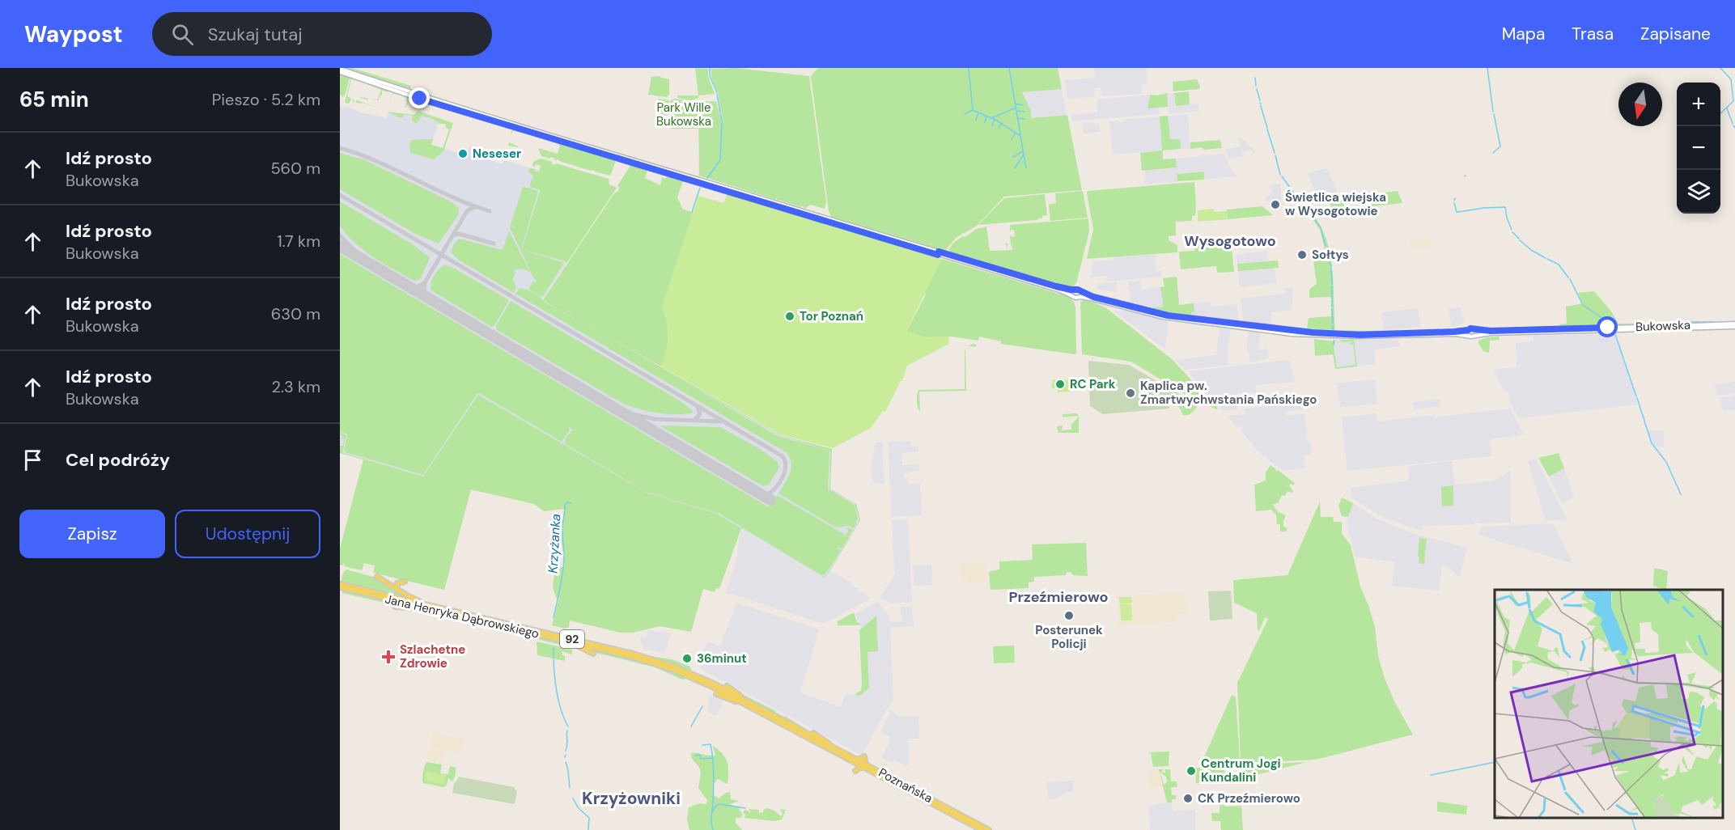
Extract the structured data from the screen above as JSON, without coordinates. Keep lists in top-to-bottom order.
{
  "streets": {
    "main road": [
      "Bukowska",
      "Jana Henryka Dąbrowskiego",
      "92",
      "Poznańska"
    ]
  },
  "crossings": [
    ["Jana Henryka Dąbrowskiego", "Poznańska"]
  ],
  "districts": ["Wysogotowo", "Przeźmierowo", "Krzyżowniki"],
  "water": ["Krzyżanka"],
  "parks": ["Park Wille Bukowska"],
  "places": {
    "other": [
      "Neseser",
      "Świetlica wiejska w Wysogotowie",
      "Sołtys",
      "Tor Poznań",
      "RC Park",
      "Kaplica pw. Zmartwychwstania Pańskiego",
      "Posterunek Policji",
      "36minut",
      "Centrum Jogi Kundalini",
      "CK Przeźmierowo"
    ],
    "health": ["Szlachetne Zdrowie"]
  },
  "north": "bottom",
  "page": {
    "header": "Waypost",
    "search": "Szukaj tutaj",
    "nav": ["Mapa", "Trasa", "Zapisane"],
    "heading": ["65 min", "Pieszo · 5.2 km"],
    "map_buttons": ["+", "−"],
    "list": [
      ["Idź prosto", "Bukowska", "560 m"],
      ["Idź prosto", "Bukowska", "1.7 km"],
      ["Idź prosto", "Bukowska", "630 m"],
      ["Idź prosto", "Bukowska", "2.3 km"],
      "Cel podróży"
    ],
    "buttons": ["Zapisz", "Udostępnij"]
  }
}
